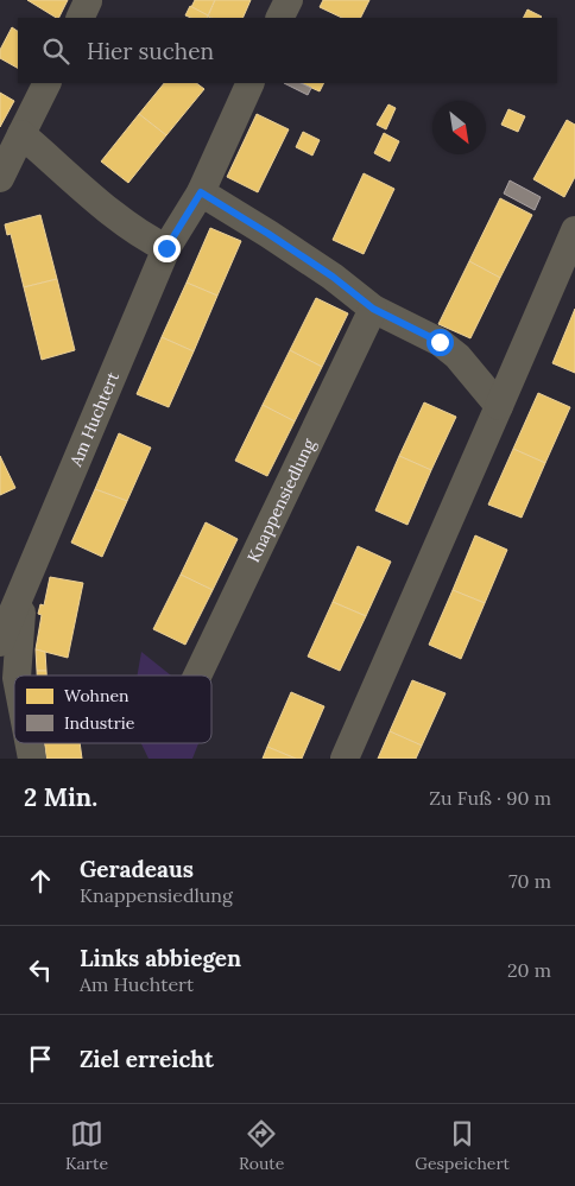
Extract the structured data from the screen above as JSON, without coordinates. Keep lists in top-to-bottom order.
{
  "streets": {
    "street": ["Am Huchtert", "Knappensiedlung"]
  },
  "legend": ["Wohnen", "Industrie"],
  "north": "bottom right",
  "page": {
    "search": "Hier suchen",
    "heading": ["2 Min.", "Zu Fuß · 90 m"],
    "list": [
      ["Geradeaus", "Knappensiedlung", "70 m"],
      ["Links abbiegen", "Am Huchtert", "20 m"],
      "Ziel erreicht"
    ],
    "nav": ["Karte", "Route", "Gespeichert"]
  }
}
